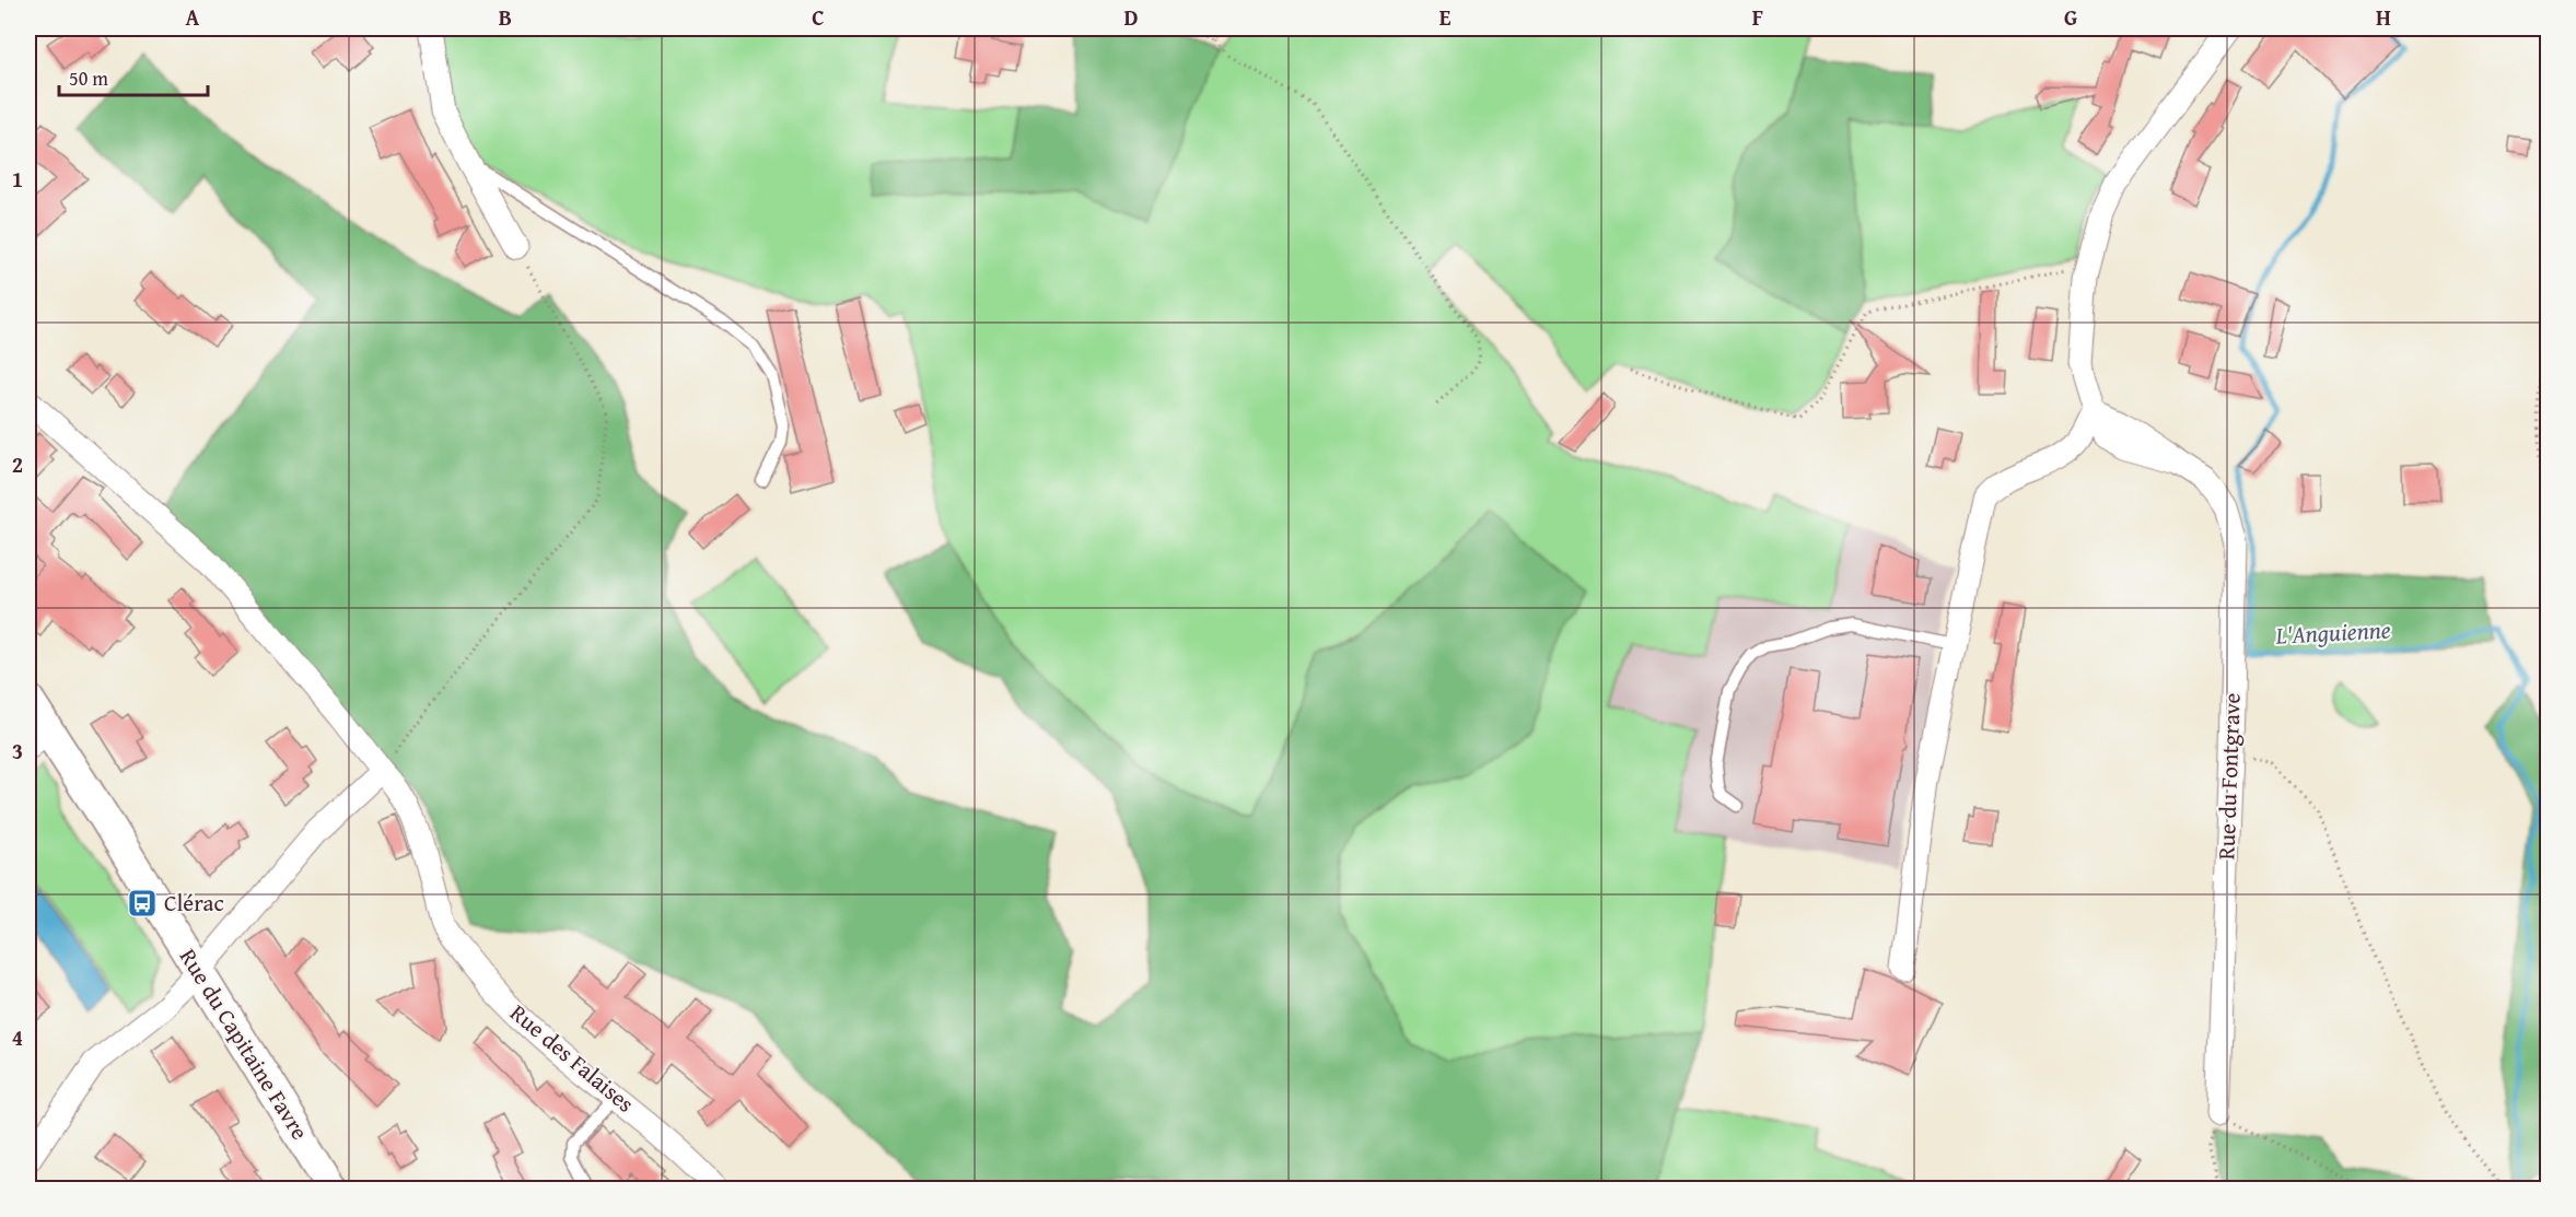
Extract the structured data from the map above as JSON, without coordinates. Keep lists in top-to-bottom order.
{
  "streets": {
    "street": ["Rue du Fontgrave", "Rue du Capitaine Favre", "Rue des Falaises"]
  },
  "water": ["L'Anguienne"],
  "places": {
    "bus stop": ["Clérac"]
  },
  "scale_bar": "50 m",
  "grid": {
    "columns": [
      "A",
      "B",
      "C",
      "D",
      "E",
      "F",
      "G",
      "H"
    ],
    "rows": [
      "1",
      "2",
      "3",
      "4"
    ]
  }
}
